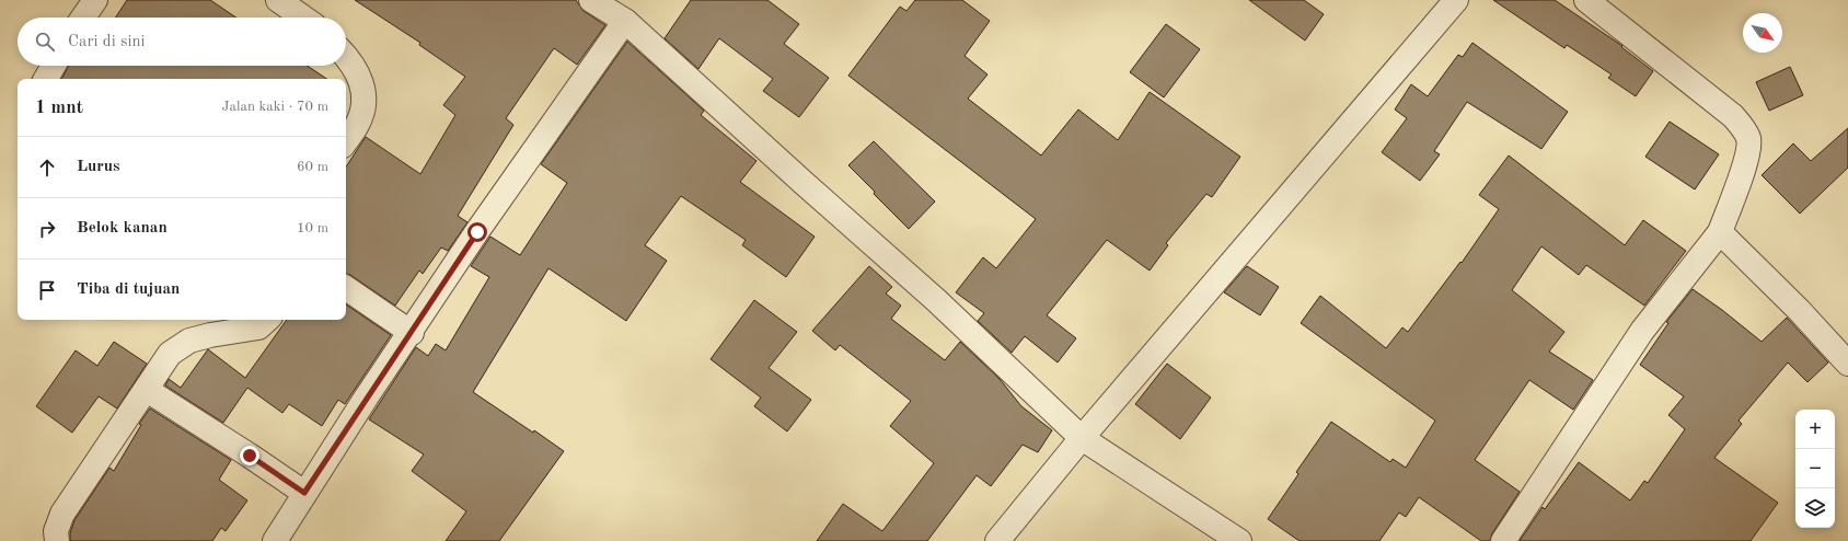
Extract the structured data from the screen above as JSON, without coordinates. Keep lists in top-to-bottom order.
{
  "north": "bottom right",
  "page": {
    "search": "Cari di sini",
    "heading": ["1 mnt", "Jalan kaki · 70 m"],
    "list": [
      ["Lurus", "60 m"],
      ["Belok kanan", "10 m"],
      "Tiba di tujuan"
    ],
    "map_buttons": ["+", "−"]
  }
}
